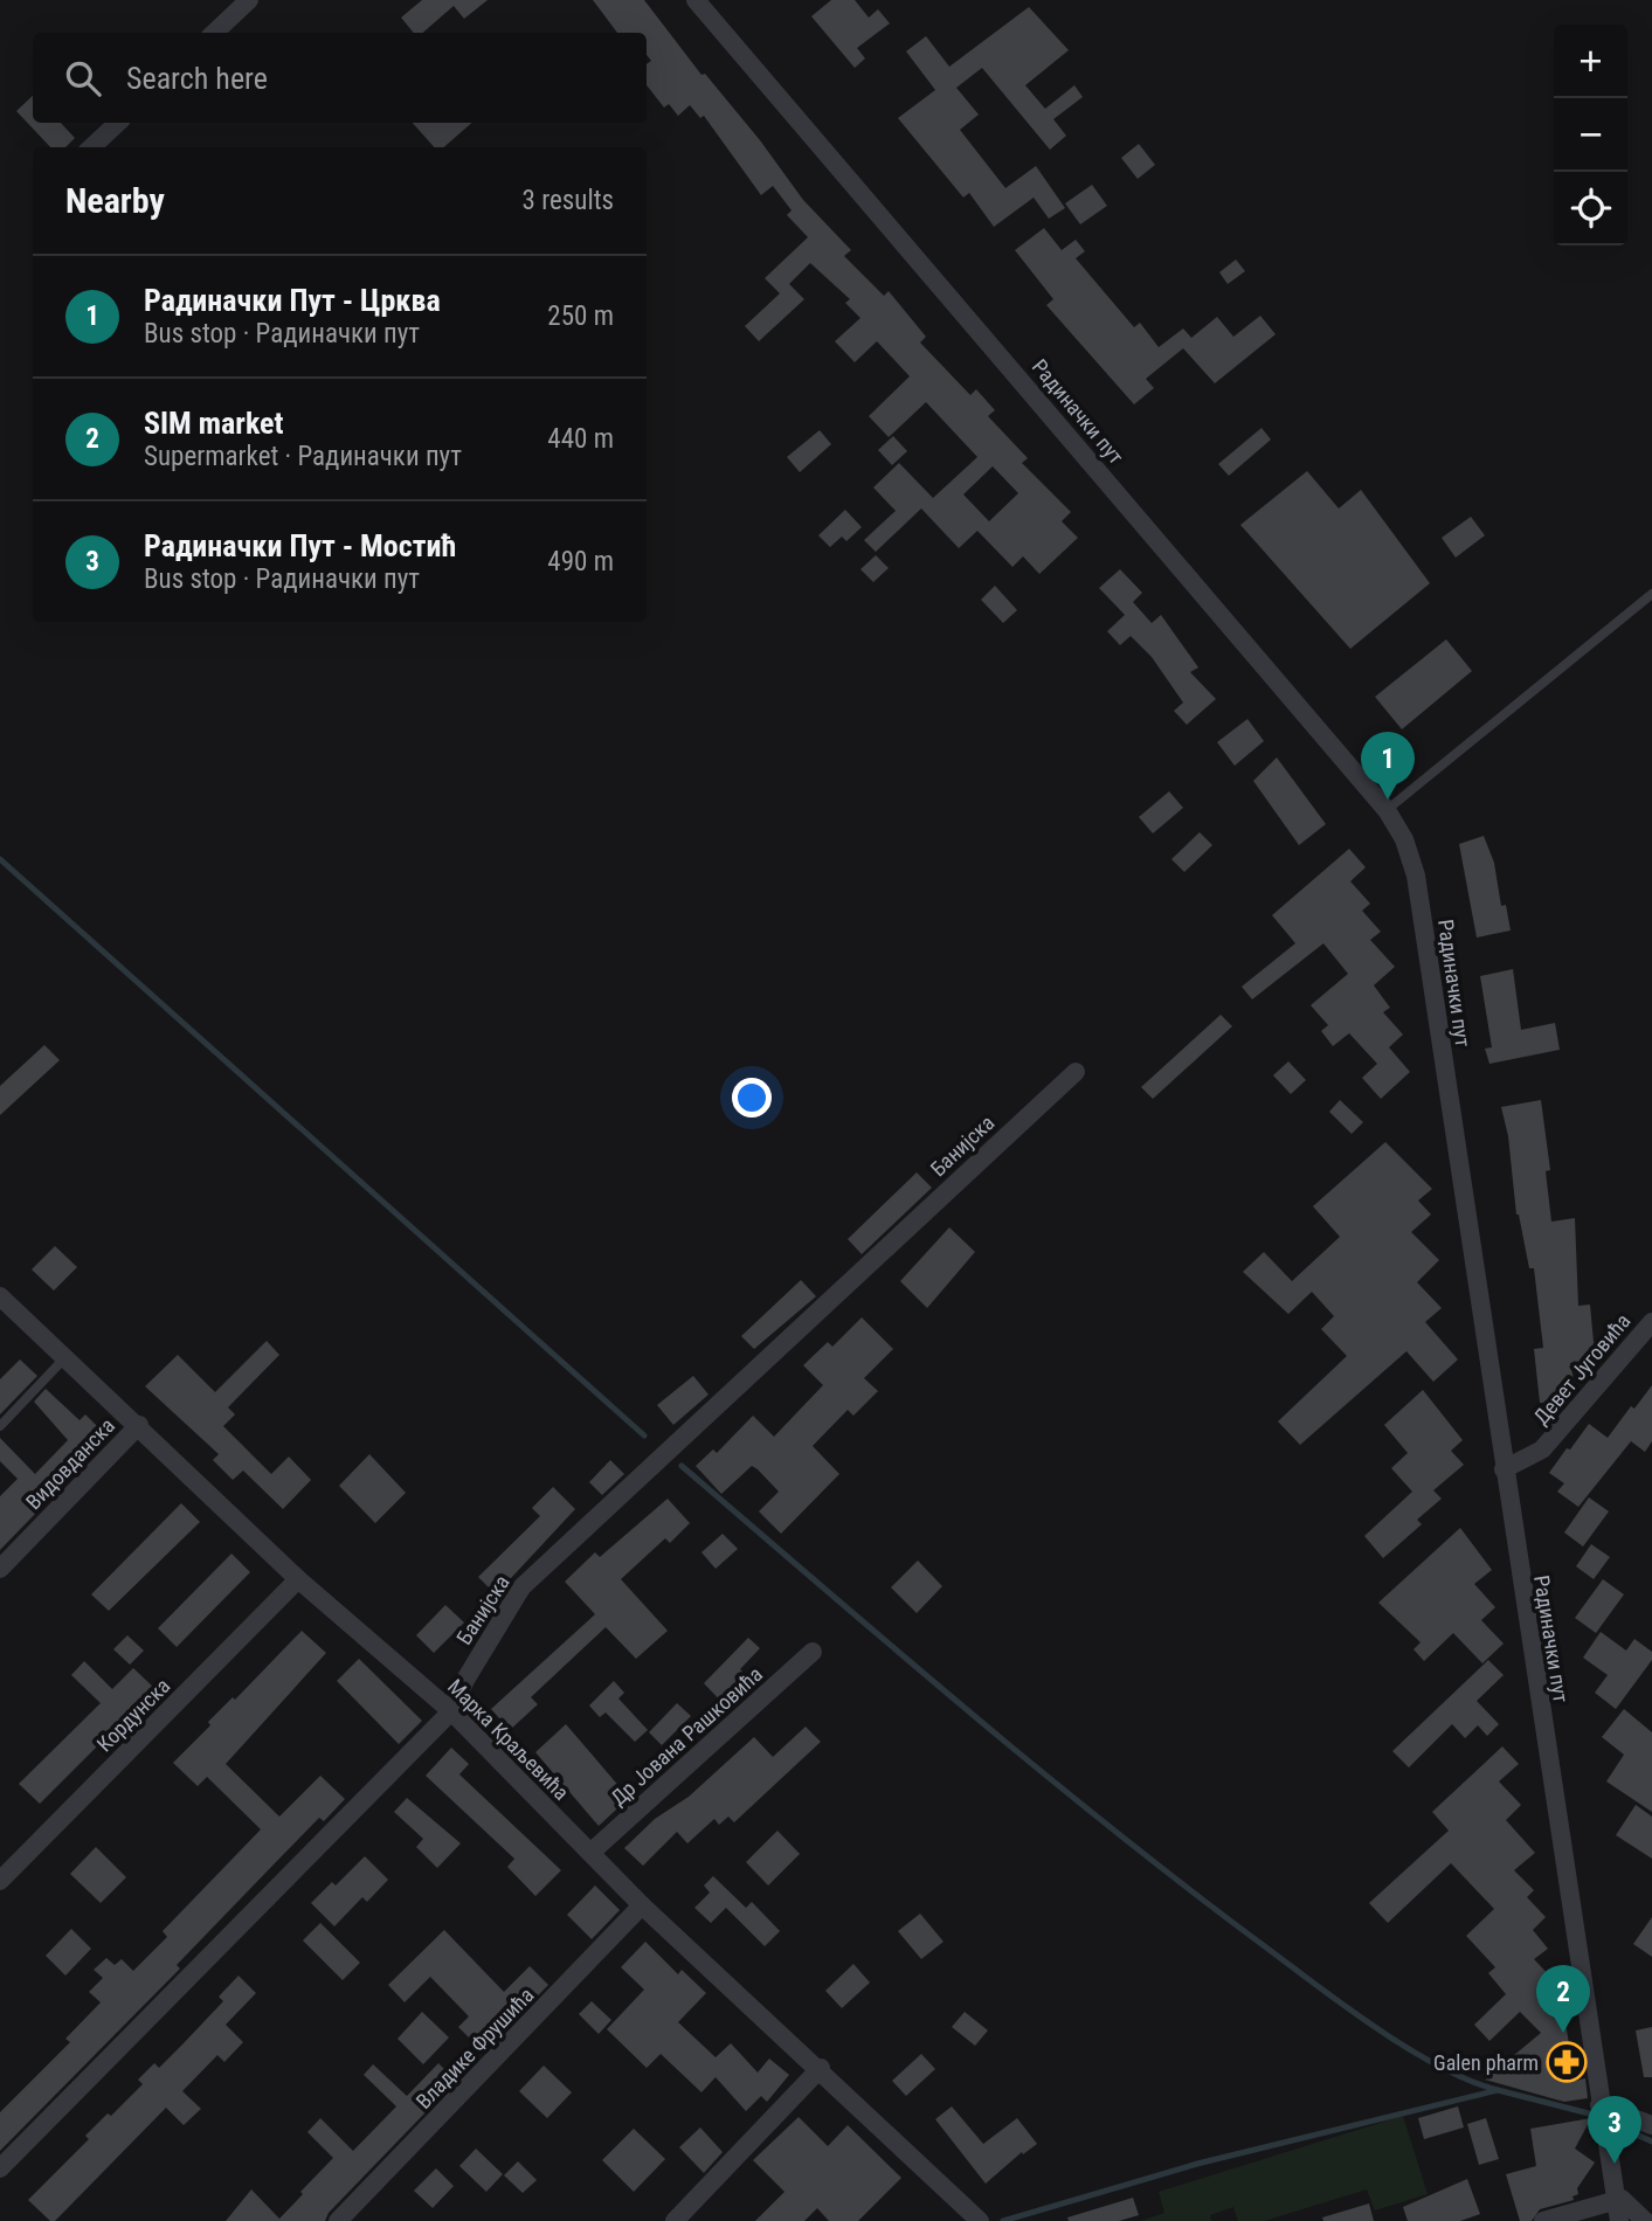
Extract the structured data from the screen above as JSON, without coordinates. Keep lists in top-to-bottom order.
{
  "streets": {
    "street": [
      "Радиначки пут",
      "Банијска",
      "Девет Југовића",
      "Видовданска",
      "Кордунска",
      "Др Јована Рашковића",
      "Марка Краљевића",
      "Владике Фрушића"
    ]
  },
  "crossings": [
    ["Радиначки пут", "Девет Југовића"],
    ["Банијска", "Марка Краљевића"],
    ["Видовданска", "Марка Краљевића"],
    ["Кордунска", "Марка Краљевића"],
    ["Др Јована Рашковића", "Марка Краљевића"],
    ["Марка Краљевића", "Владике Фрушића"]
  ],
  "places": {
    "pharmacy": ["Galen pharm"]
  },
  "page": {
    "map_buttons": ["+", "−"],
    "search": "Search here",
    "heading": ["Nearby", "3 results"],
    "list": [
      {
        "mark": "1",
        "name": "Радиначки Пут - Црква",
        "note": "Bus stop · Радиначки пут",
        "value": "250 m"
      },
      {
        "mark": "2",
        "name": "SIM market",
        "note": "Supermarket · Радиначки пут",
        "value": "440 m"
      },
      {
        "mark": "3",
        "name": "Радиначки Пут - Мостић",
        "note": "Bus stop · Радиначки пут",
        "value": "490 m"
      }
    ],
    "pins": ["1", "2", "3"]
  }
}
